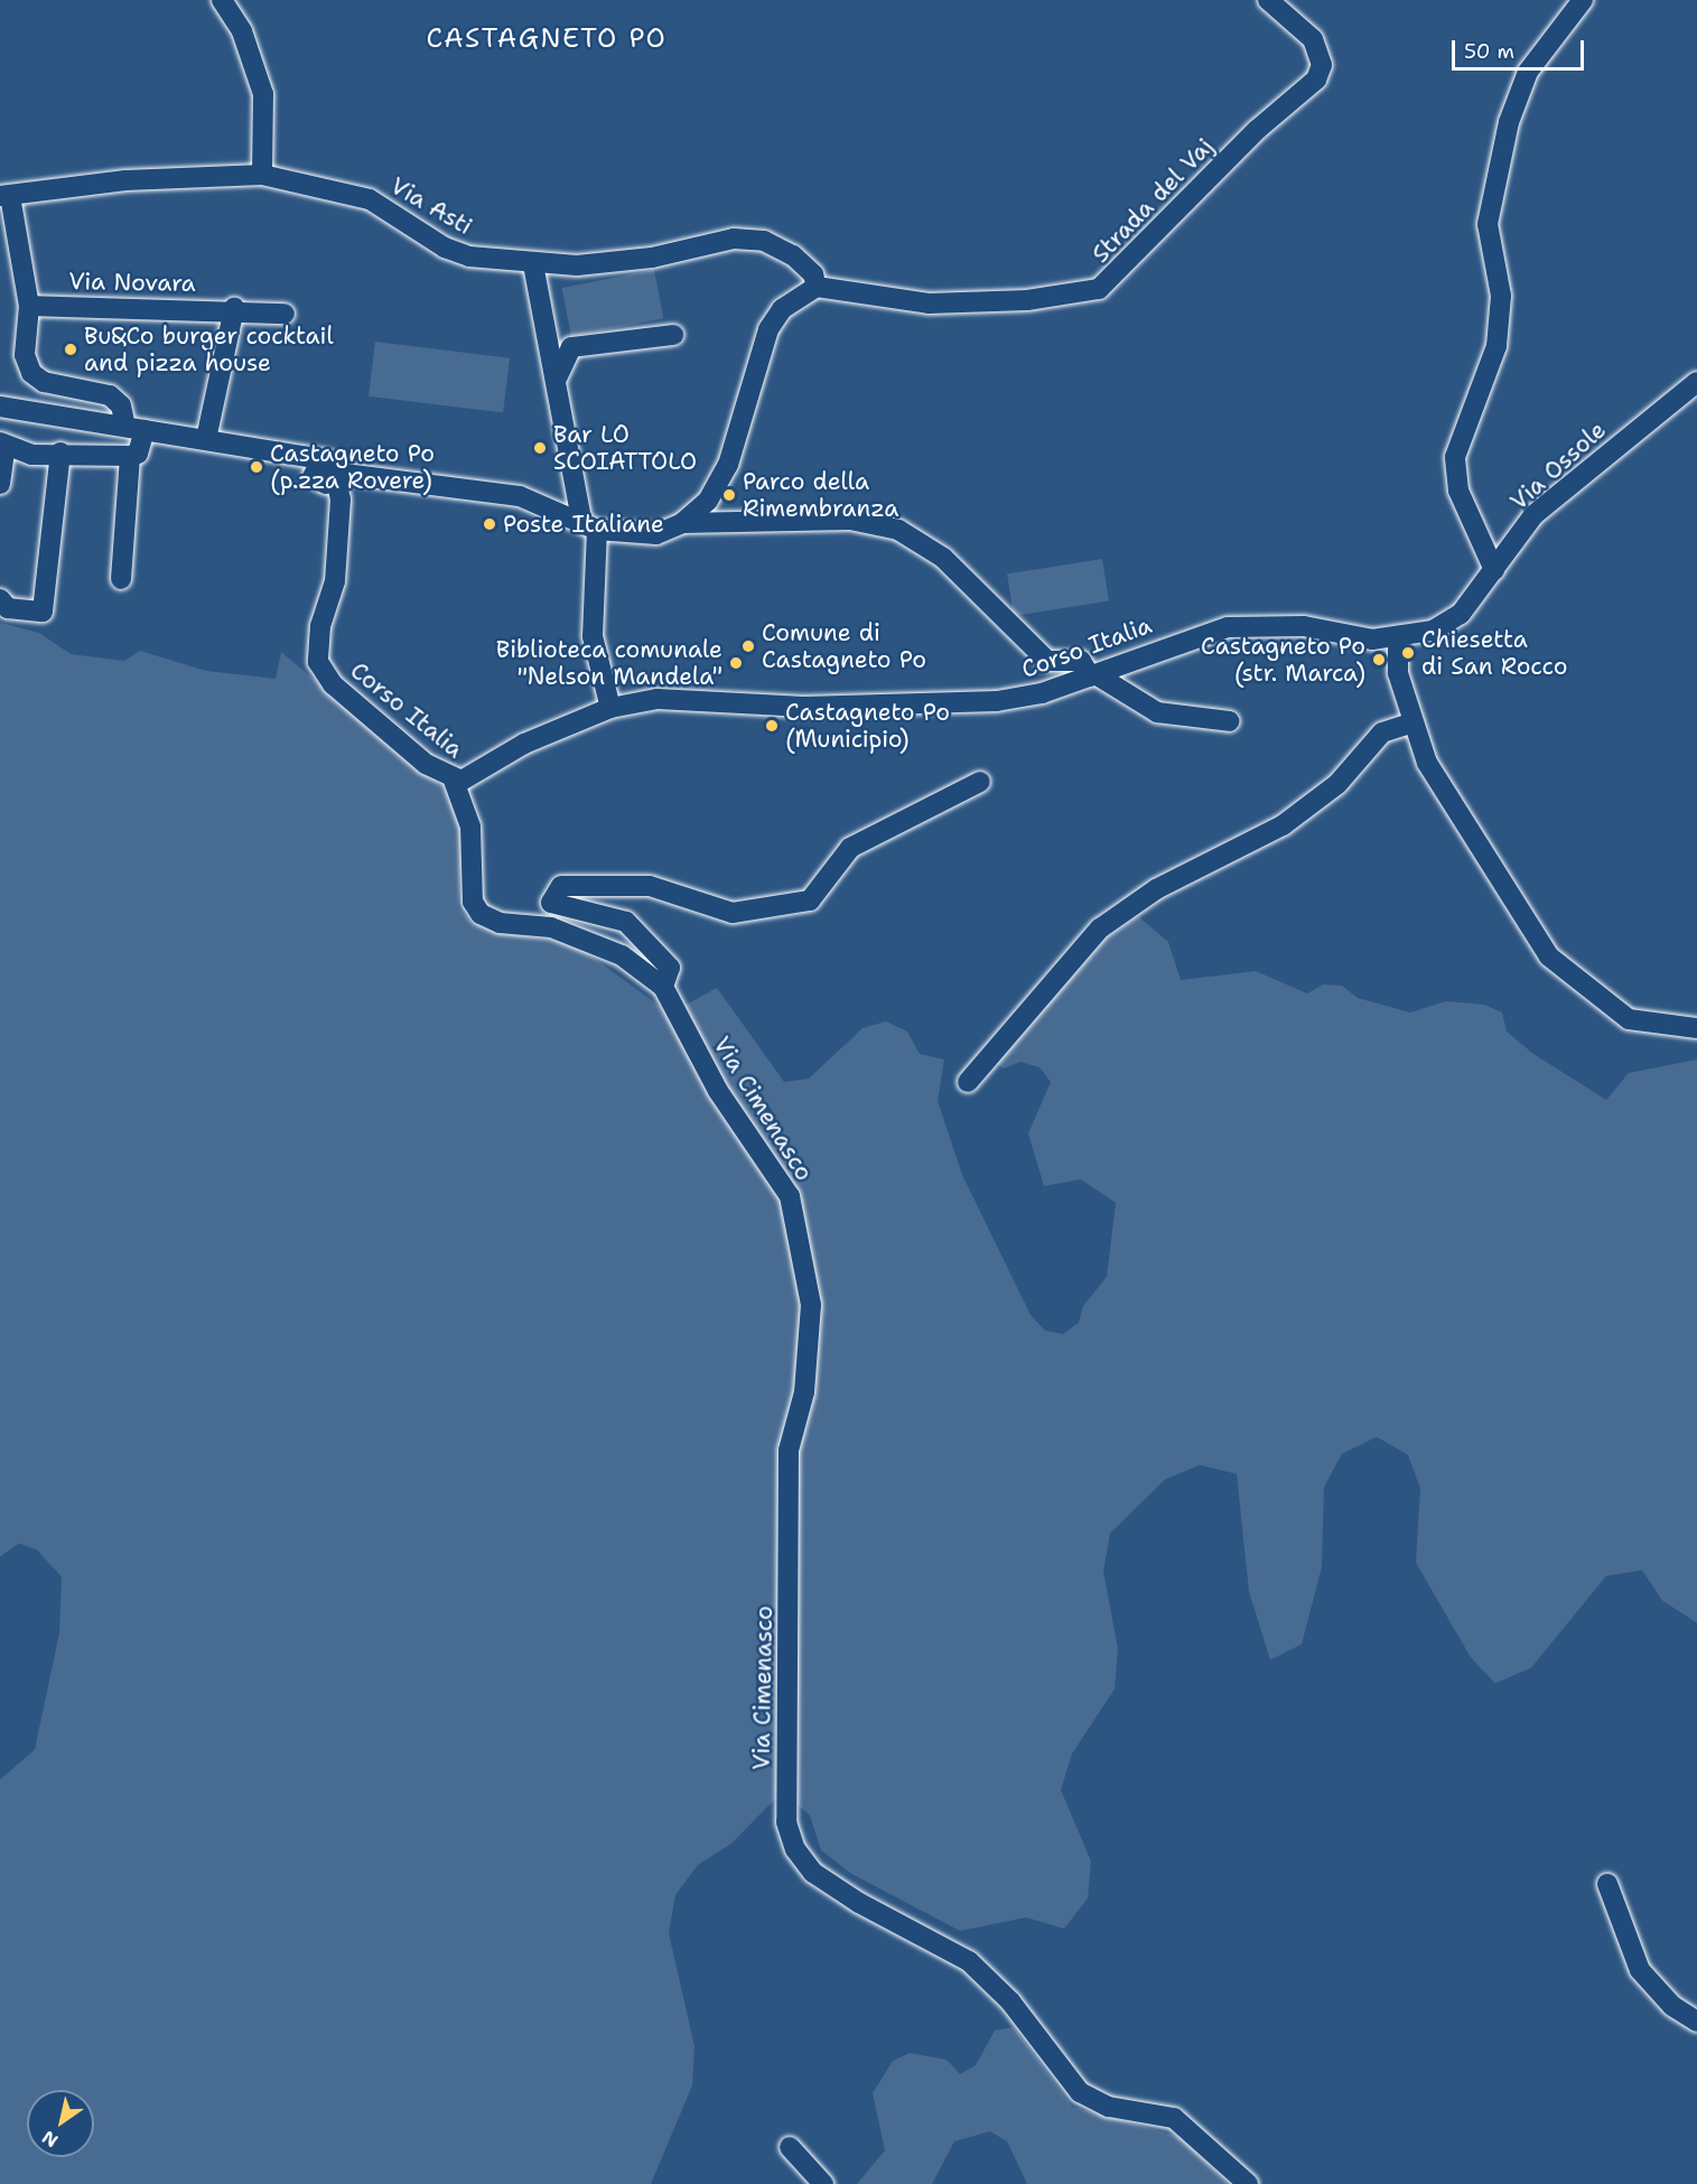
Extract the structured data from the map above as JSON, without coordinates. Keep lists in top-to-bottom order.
{
  "streets": {
    "street": [
      "Strada del Vaj",
      "Via Asti",
      "Via Novara",
      "Via Ossole",
      "Corso Italia",
      "Via Cimenasco"
    ]
  },
  "crossings": [
    ["Strada del Vaj", "Via Asti"],
    ["Via Ossole", "Corso Italia"]
  ],
  "districts": ["CASTAGNETO PO"],
  "places": [
    "Bu&Co burger cocktail and pizza house",
    "Bar LO SCOIATTOLO",
    "Castagneto Po (p.zza Rovere)",
    "Parco della Rimembranza",
    "Poste Italiane",
    "Comune di Castagneto Po",
    "Chiesetta di San Rocco",
    "Castagneto Po (str. Marca)",
    "Biblioteca comunale \"Nelson Mandela\"",
    "Castagneto Po (Municipio)"
  ],
  "scale_bar": "50 m",
  "north": "bottom left"
}
